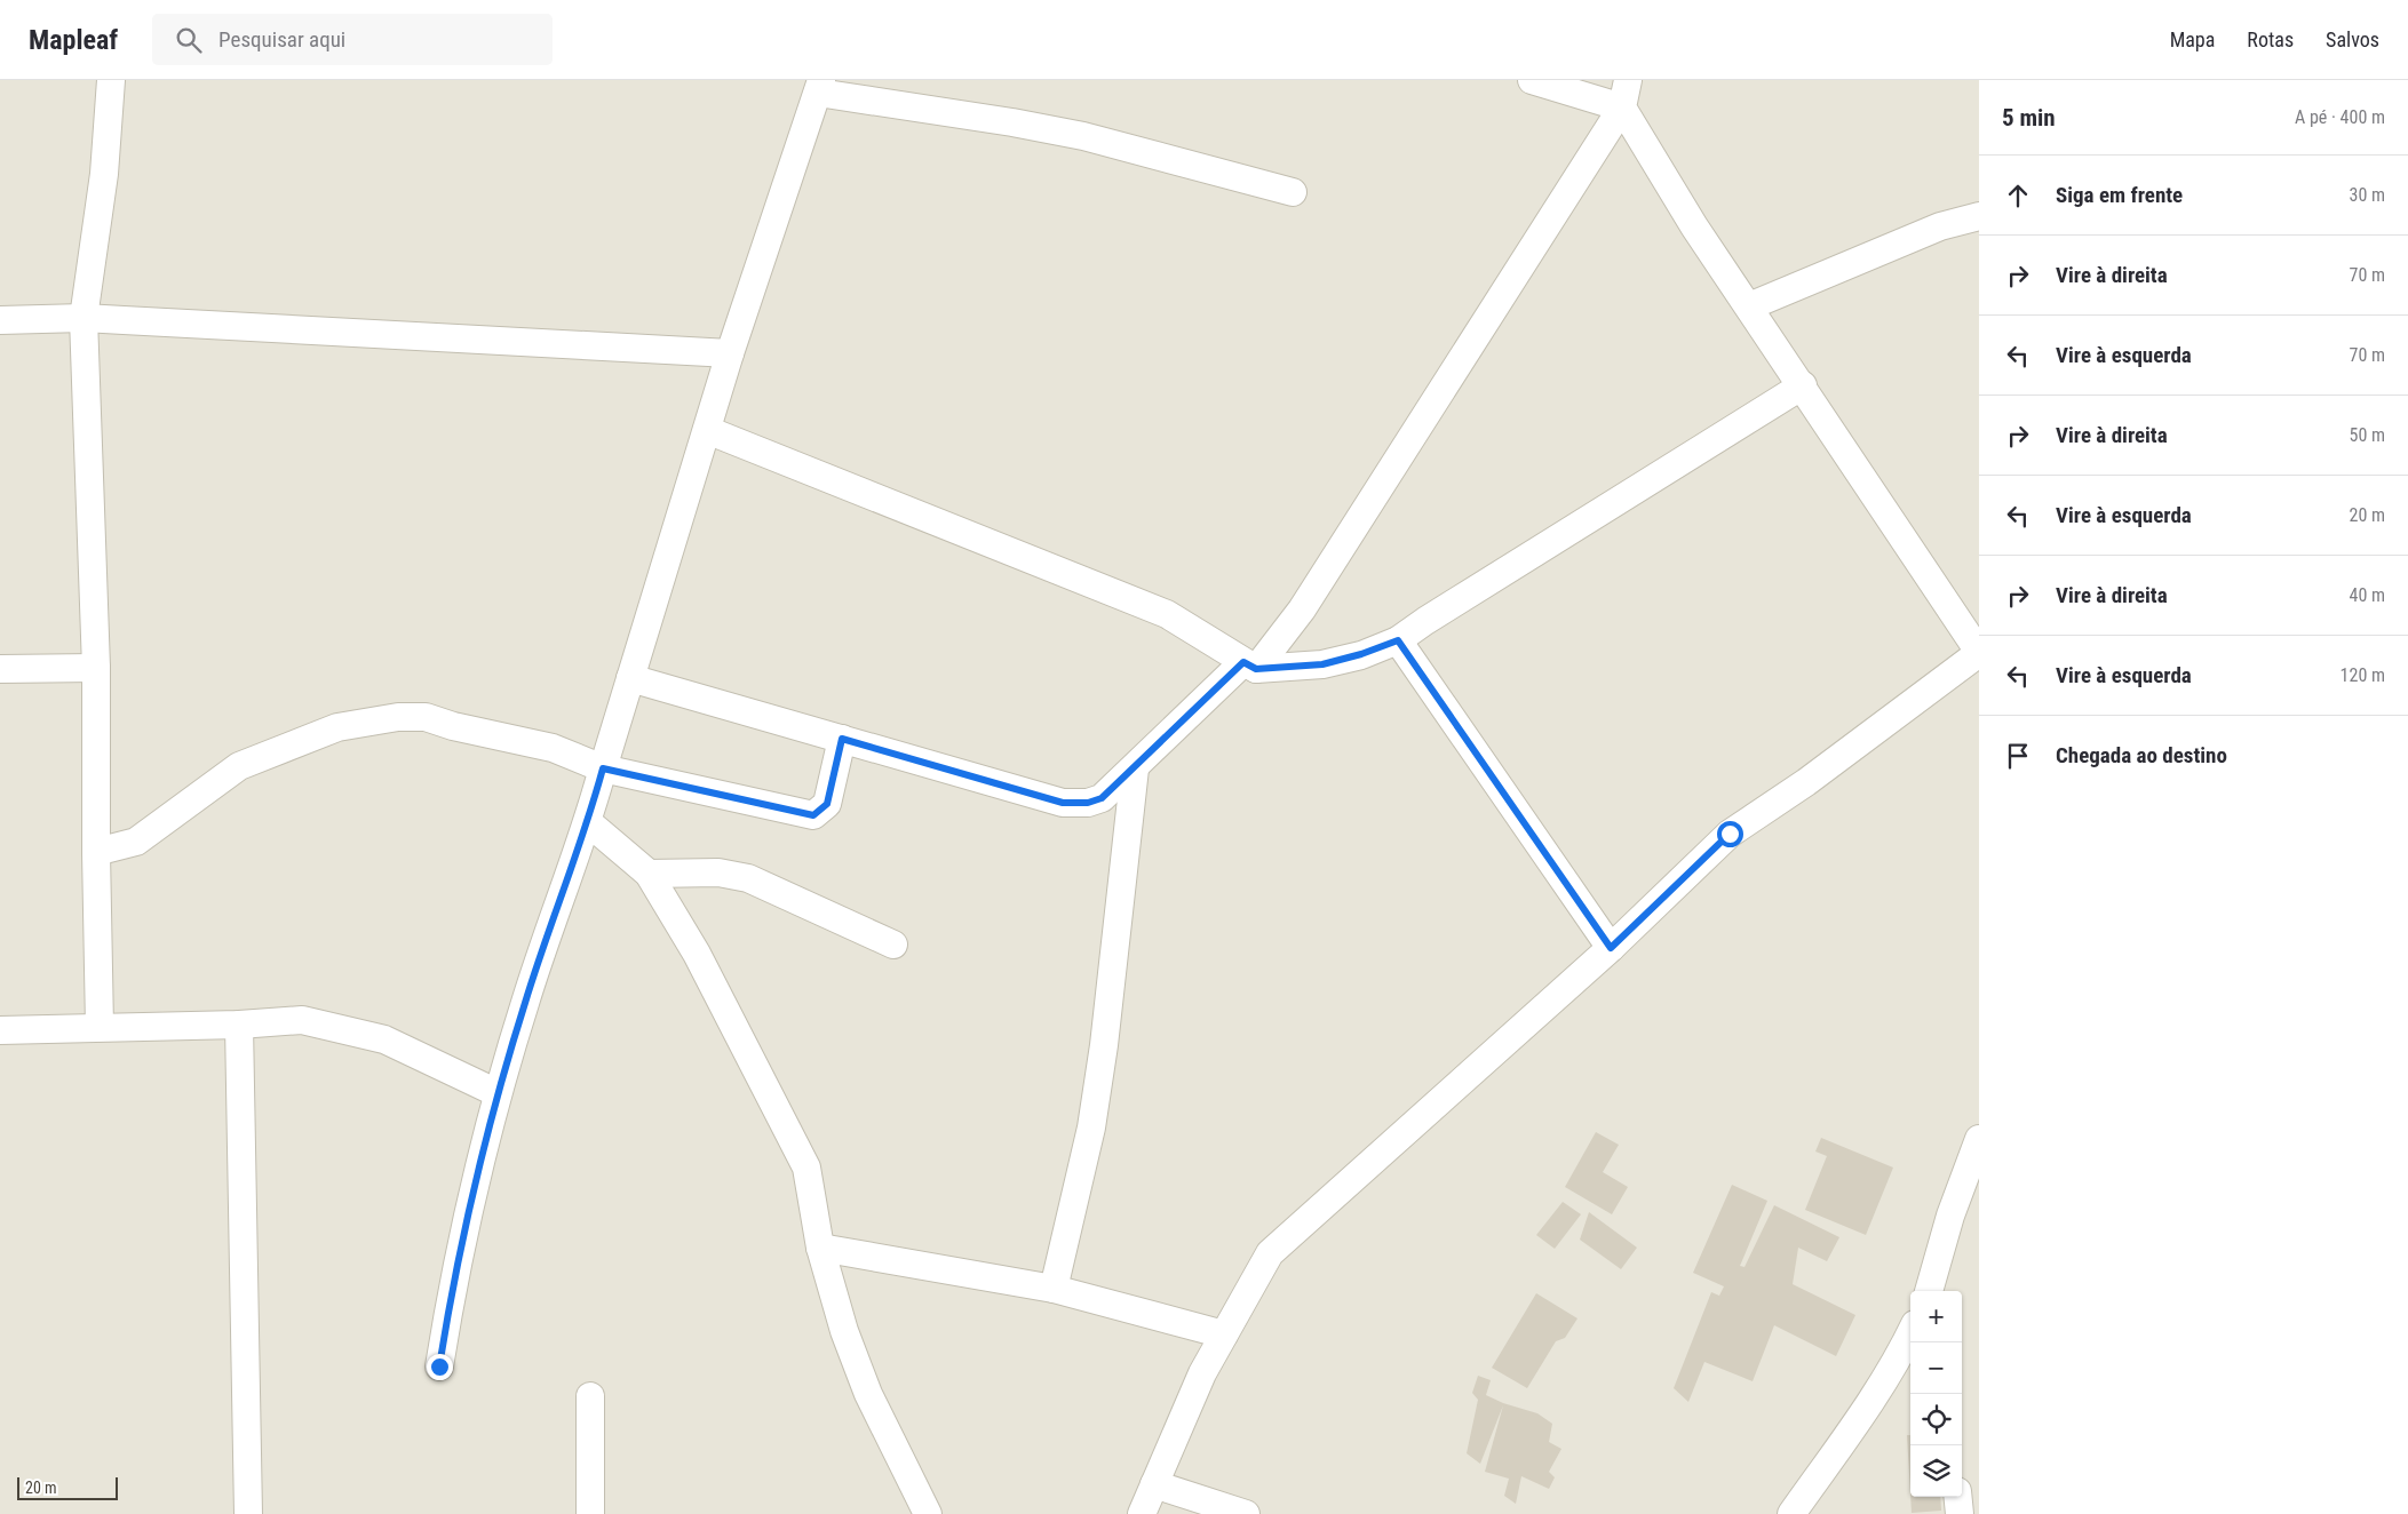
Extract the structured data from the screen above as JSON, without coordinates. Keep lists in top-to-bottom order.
{
  "scale_bar": "20 m",
  "page": {
    "header": "Mapleaf",
    "search": "Pesquisar aqui",
    "nav": ["Mapa", "Rotas", "Salvos"],
    "heading": ["5 min", "A pé · 400 m"],
    "list": [
      ["Siga em frente", "30 m"],
      ["Vire à direita", "70 m"],
      ["Vire à esquerda", "70 m"],
      ["Vire à direita", "50 m"],
      ["Vire à esquerda", "20 m"],
      ["Vire à direita", "40 m"],
      ["Vire à esquerda", "120 m"],
      "Chegada ao destino"
    ],
    "map_buttons": ["+", "−"],
    "scale": "20 m"
  }
}
